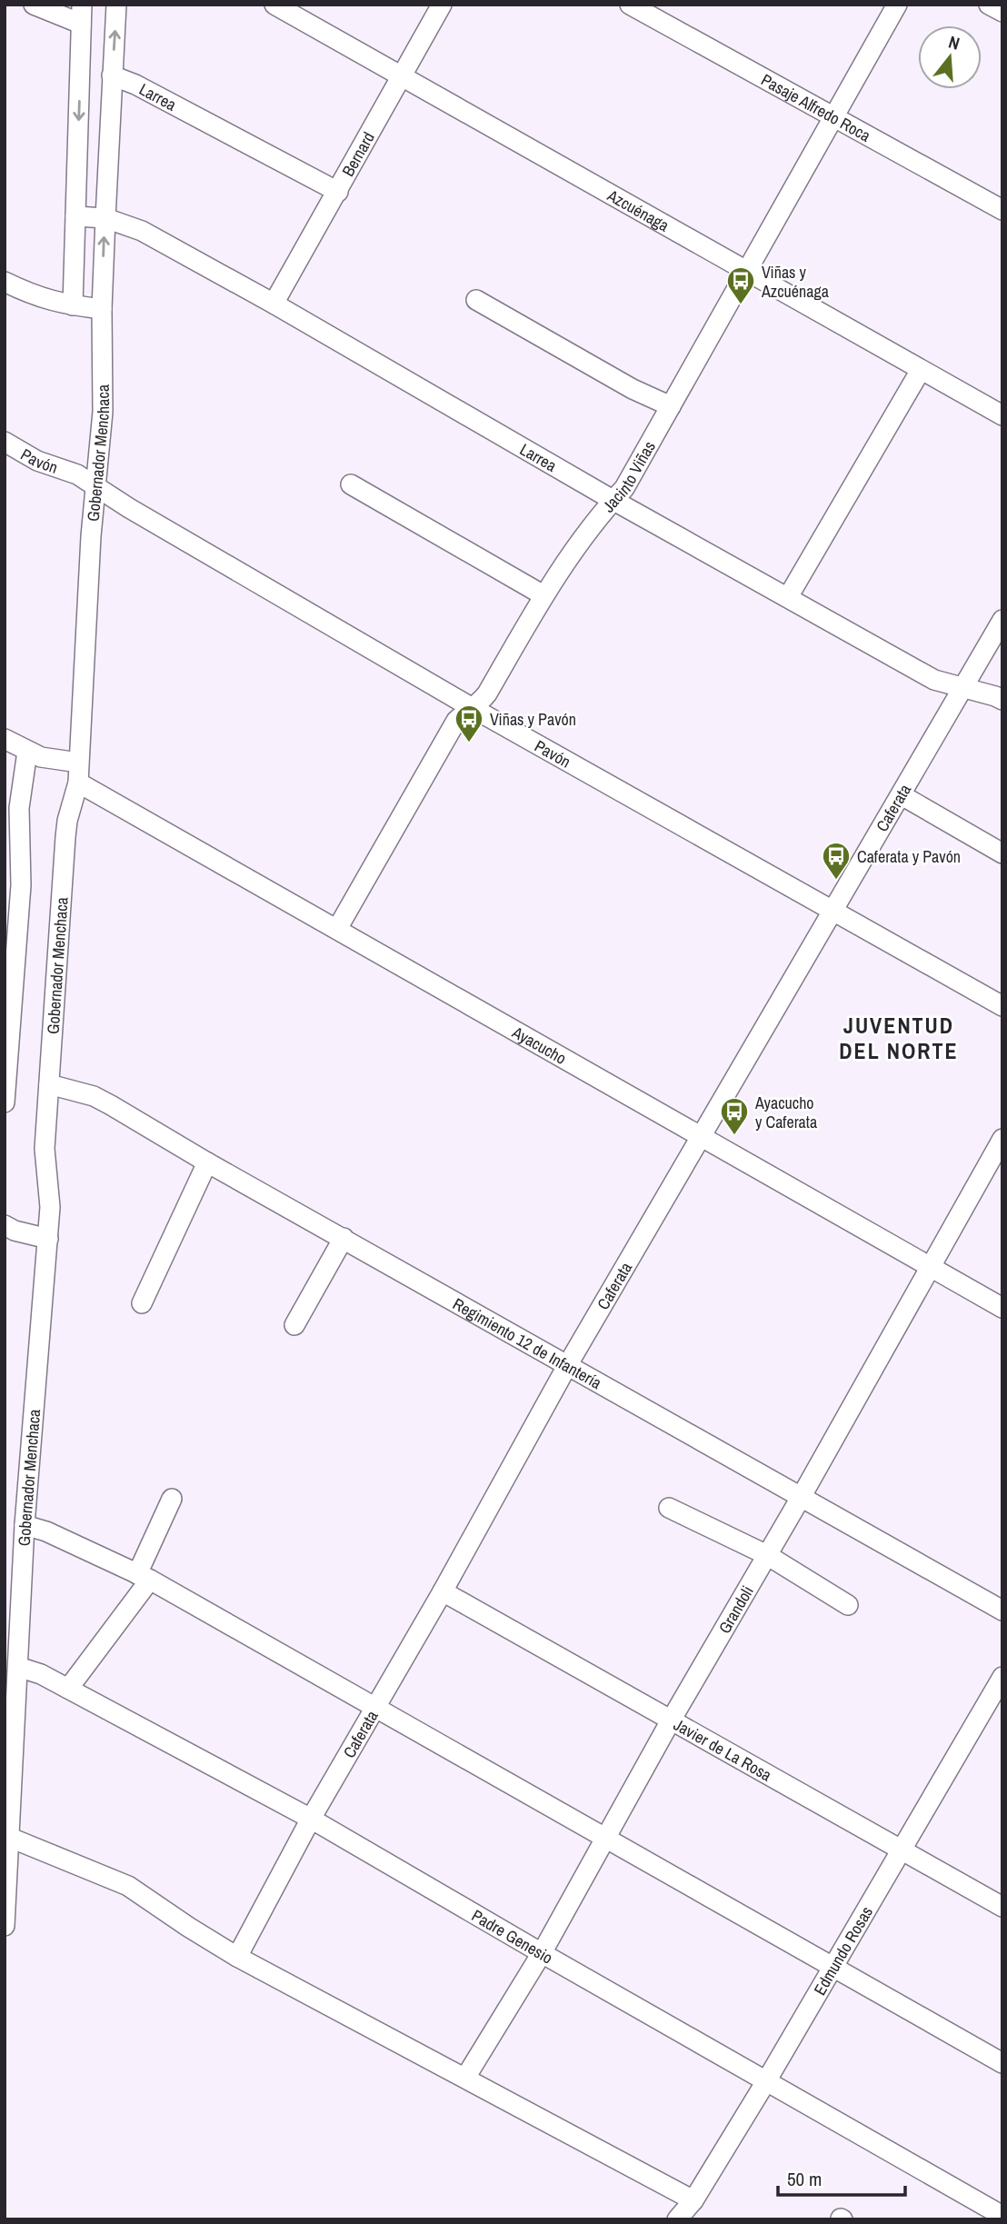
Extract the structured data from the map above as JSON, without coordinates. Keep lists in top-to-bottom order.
{
  "streets": {
    "street": [
      "Larrea",
      "Pasaje Alfredo Roca",
      "Bernard",
      "Azcuénaga",
      "Gobernador Menchaca",
      "Pavón",
      "Jacinto Viñas",
      "Caferata",
      "Ayacucho",
      "Regimiento 12 de Infantería",
      "Grandoli",
      "Javier de La Rosa",
      "Padre Genesio",
      "Edmundo Rosas"
    ]
  },
  "crossings": [
    ["Larrea", "Bernard"],
    ["Larrea", "Gobernador Menchaca"],
    ["Larrea", "Jacinto Viñas"],
    ["Larrea", "Caferata"],
    ["Pasaje Alfredo Roca", "Jacinto Viñas"],
    ["Bernard", "Azcuénaga"],
    ["Azcuénaga", "Jacinto Viñas"],
    ["Gobernador Menchaca", "Pavón"],
    ["Gobernador Menchaca", "Ayacucho"],
    ["Gobernador Menchaca", "Regimiento 12 de Infantería"],
    ["Gobernador Menchaca", "Padre Genesio"],
    ["Pavón", "Jacinto Viñas"],
    ["Pavón", "Caferata"],
    ["Jacinto Viñas", "Ayacucho"],
    ["Caferata", "Ayacucho"],
    ["Caferata", "Regimiento 12 de Infantería"],
    ["Caferata", "Javier de La Rosa"],
    ["Caferata", "Padre Genesio"],
    ["Ayacucho", "Grandoli"],
    ["Regimiento 12 de Infantería", "Grandoli"],
    ["Grandoli", "Javier de La Rosa"],
    ["Grandoli", "Padre Genesio"],
    ["Javier de La Rosa", "Edmundo Rosas"],
    ["Padre Genesio", "Edmundo Rosas"]
  ],
  "districts": ["JUVENTUD DEL NORTE"],
  "places": {
    "bus stop": [
      "Viñas y Azcuénaga",
      "Viñas y Pavón",
      "Caferata y Pavón",
      "Ayacucho y Caferata"
    ]
  },
  "scale_bar": "50 m",
  "north": "top"
}
